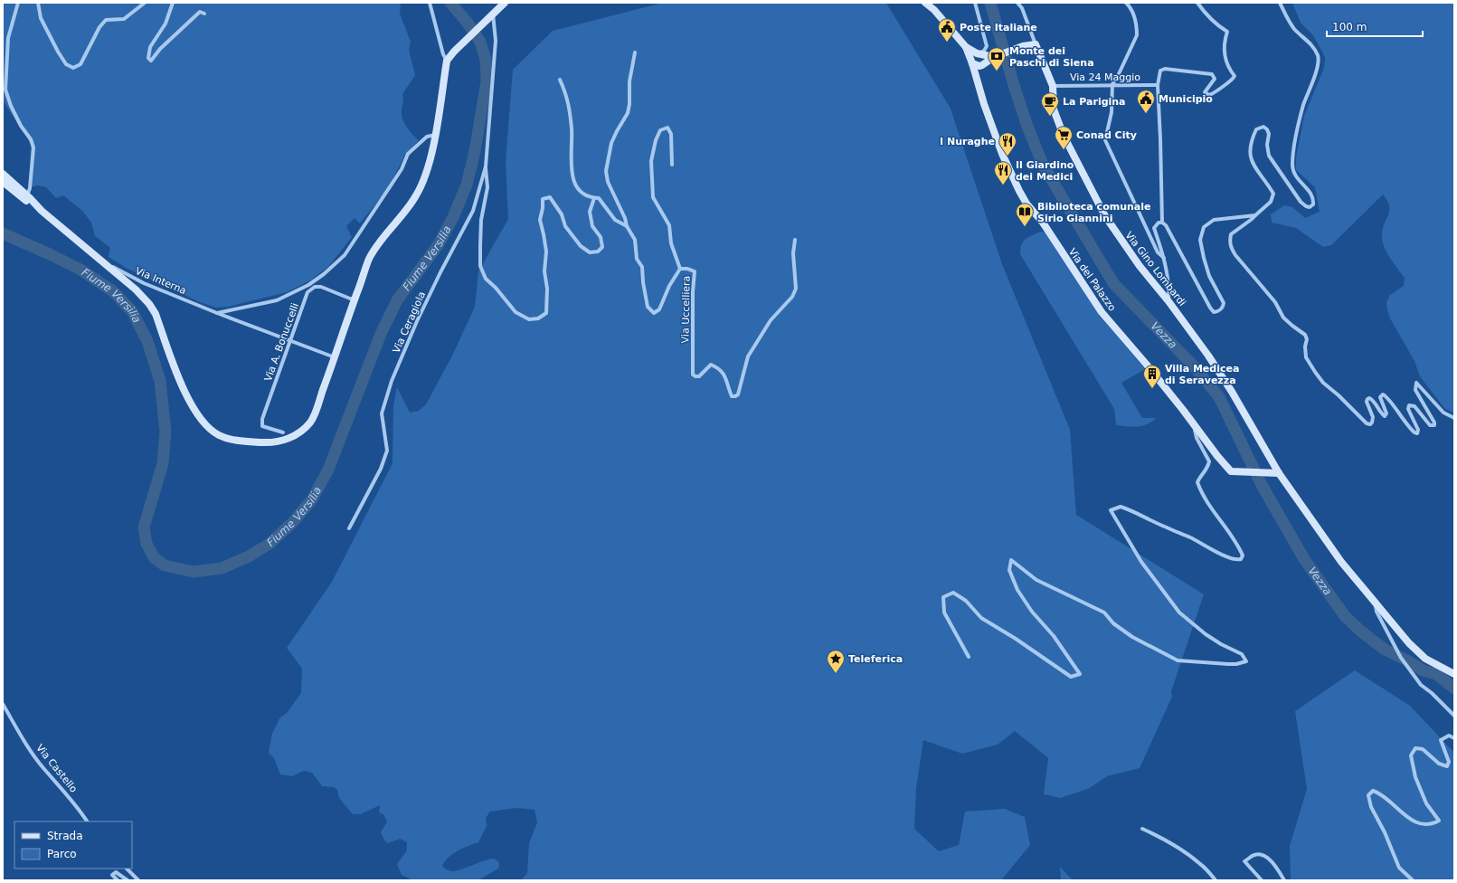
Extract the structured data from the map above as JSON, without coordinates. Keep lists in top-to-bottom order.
{
  "streets": {
    "main road": ["Via Gino Lombardi", "Via del Palazzo"],
    "street": [
      "Via 24 Maggio",
      "Via Interna",
      "Via Uccelliera",
      "Via Ceragiola",
      "Via A. Bonuccelli",
      "Via Castello"
    ]
  },
  "crossings": [
    ["Via 24 Maggio", "Via Gino Lombardi"],
    ["Via Gino Lombardi", "Via del Palazzo"],
    ["Via Interna", "Via A. Bonuccelli"]
  ],
  "water": ["Fiume Versilia", "Vezza"],
  "places": {
    "public building": ["Poste Italiane", "Municipio"],
    "bank": ["Monte dei Paschi di Siena"],
    "cafe": ["La Parigina"],
    "supermarket": ["Conad City"],
    "restaurant": ["I Nuraghe", "Il Giardino dei Medici"],
    "library": ["Biblioteca comunale Sirio Giannini"],
    "building": ["Villa Medicea di Seravezza"],
    "place": ["Teleferica"]
  },
  "legend": ["Strada", "Parco"],
  "scale_bar": "100 m"
}
